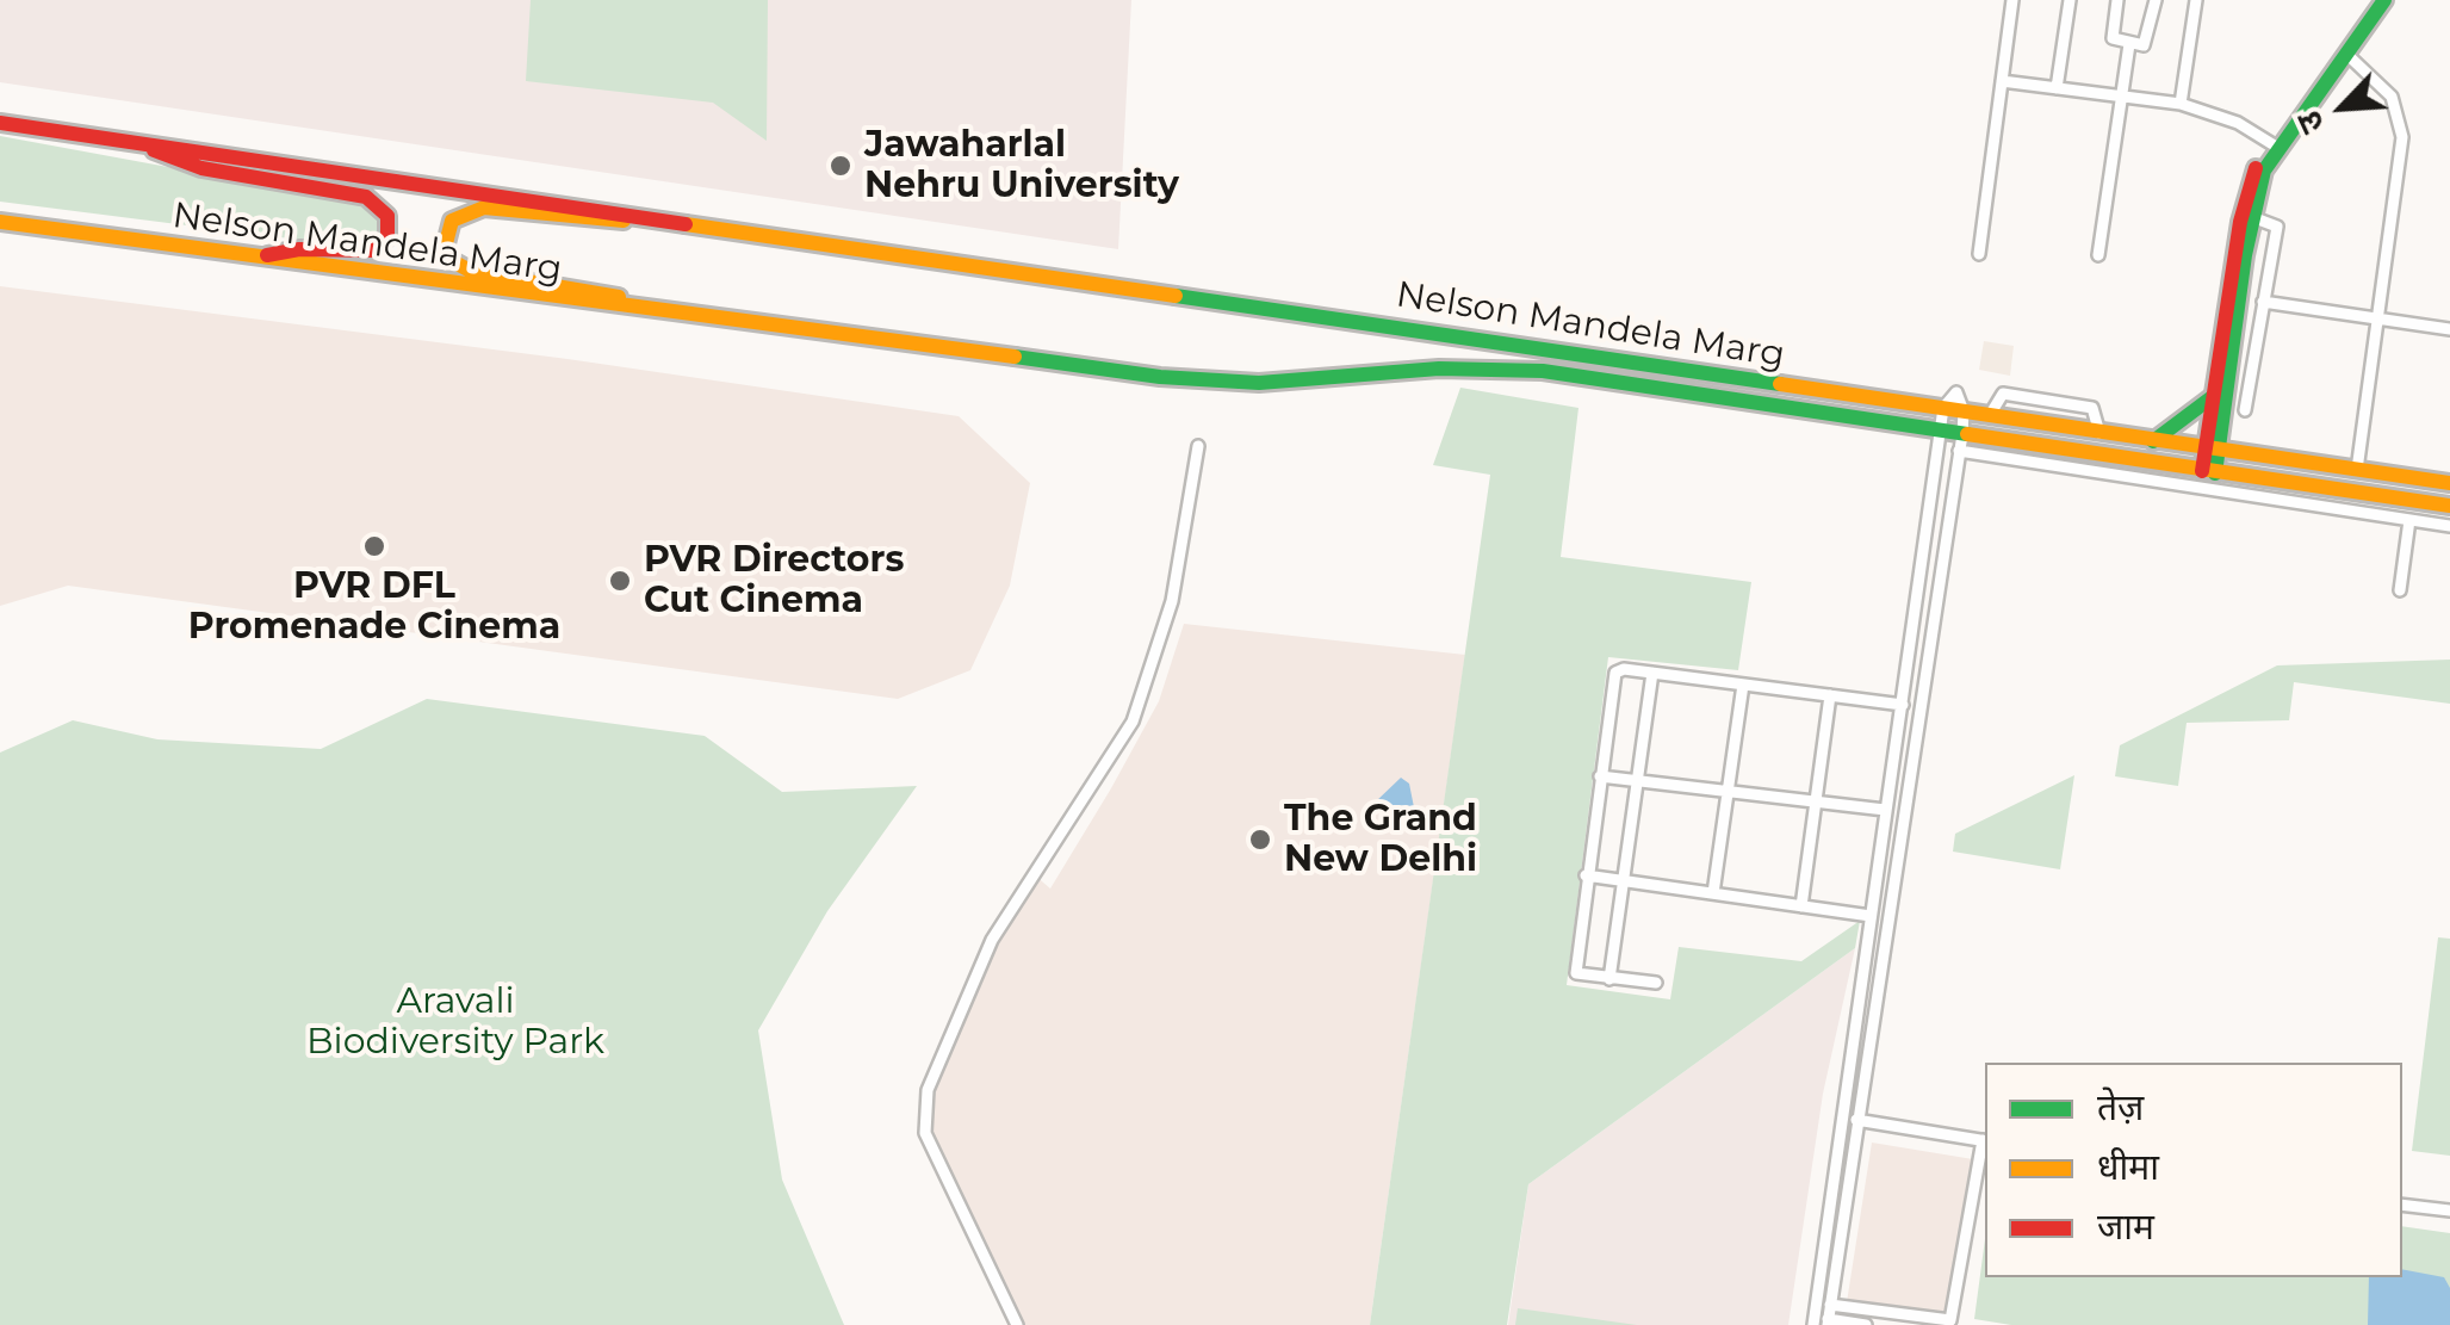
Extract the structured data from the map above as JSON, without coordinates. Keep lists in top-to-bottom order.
{
  "streets": {
    "main road": ["Nelson Mandela Marg"]
  },
  "parks": ["Aravali Biodiversity Park"],
  "places": [
    "Jawaharlal Nehru University",
    "PVR DFL Promenade Cinema",
    "PVR Directors Cut Cinema",
    "The Grand New Delhi"
  ],
  "legend": ["तेज़", "धीमा", "जाम"],
  "north": "bottom left"
}
